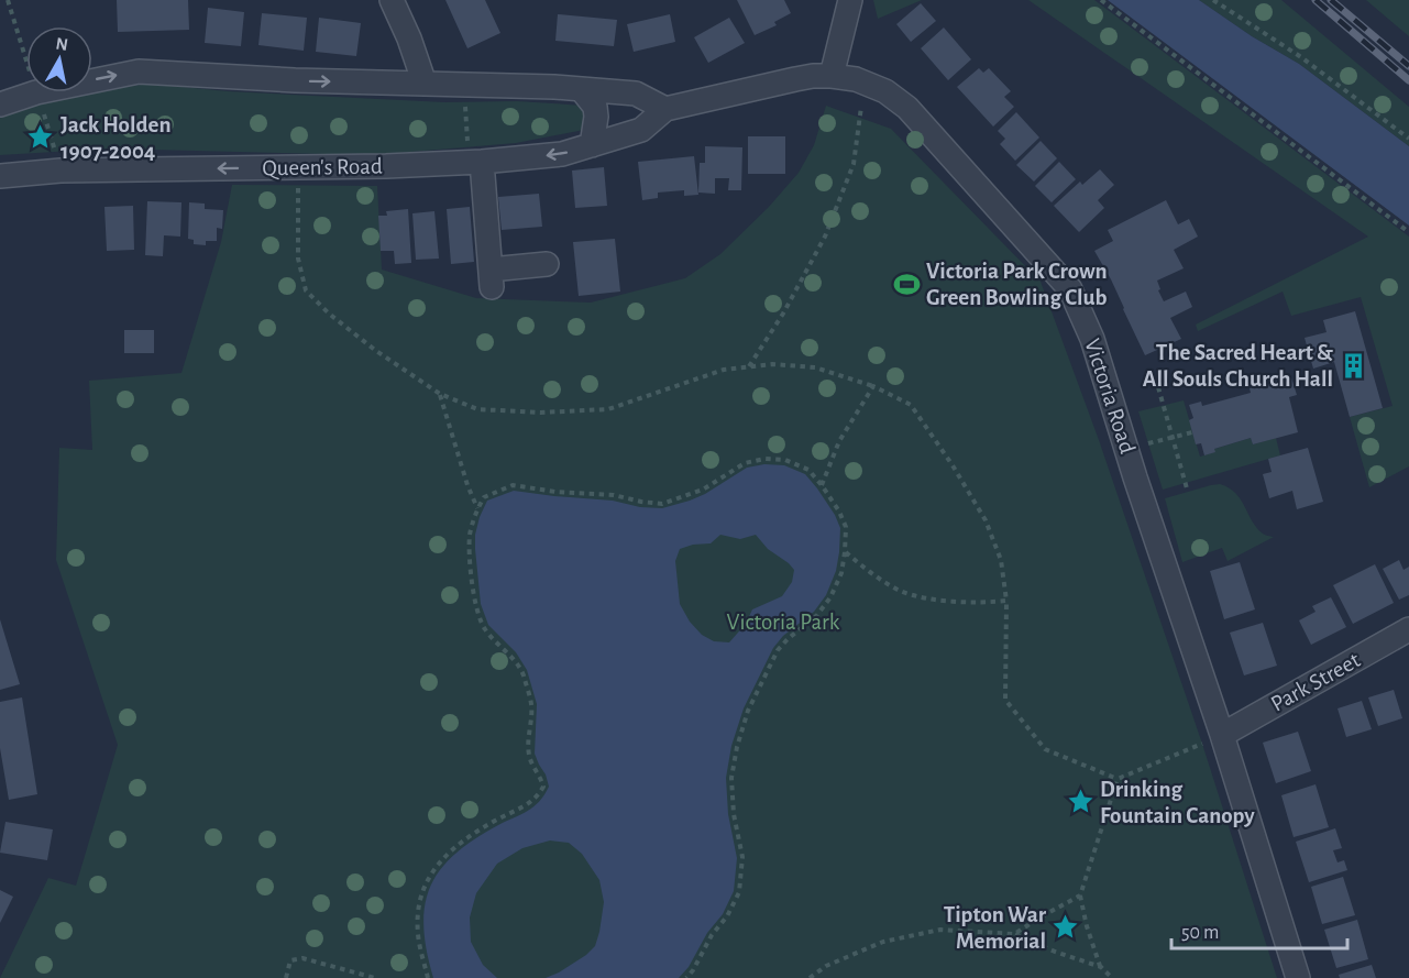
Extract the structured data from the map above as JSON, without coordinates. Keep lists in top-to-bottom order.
{
  "streets": {
    "street": ["Queen's Road", "Victoria Road", "Park Street"]
  },
  "crossings": [
    ["Queen's Road", "Victoria Road"],
    ["Victoria Road", "Park Street"]
  ],
  "parks": ["Victoria Park"],
  "places": {
    "place": ["Jack Holden 1907-2004", "Drinking Fountain Canopy", "Tipton War Memorial"],
    "sports": ["Victoria Park Crown Green Bowling Club"],
    "building": ["The Sacred Heart & All Souls Church Hall"]
  },
  "scale_bar": "50 m",
  "north": "top"
}
